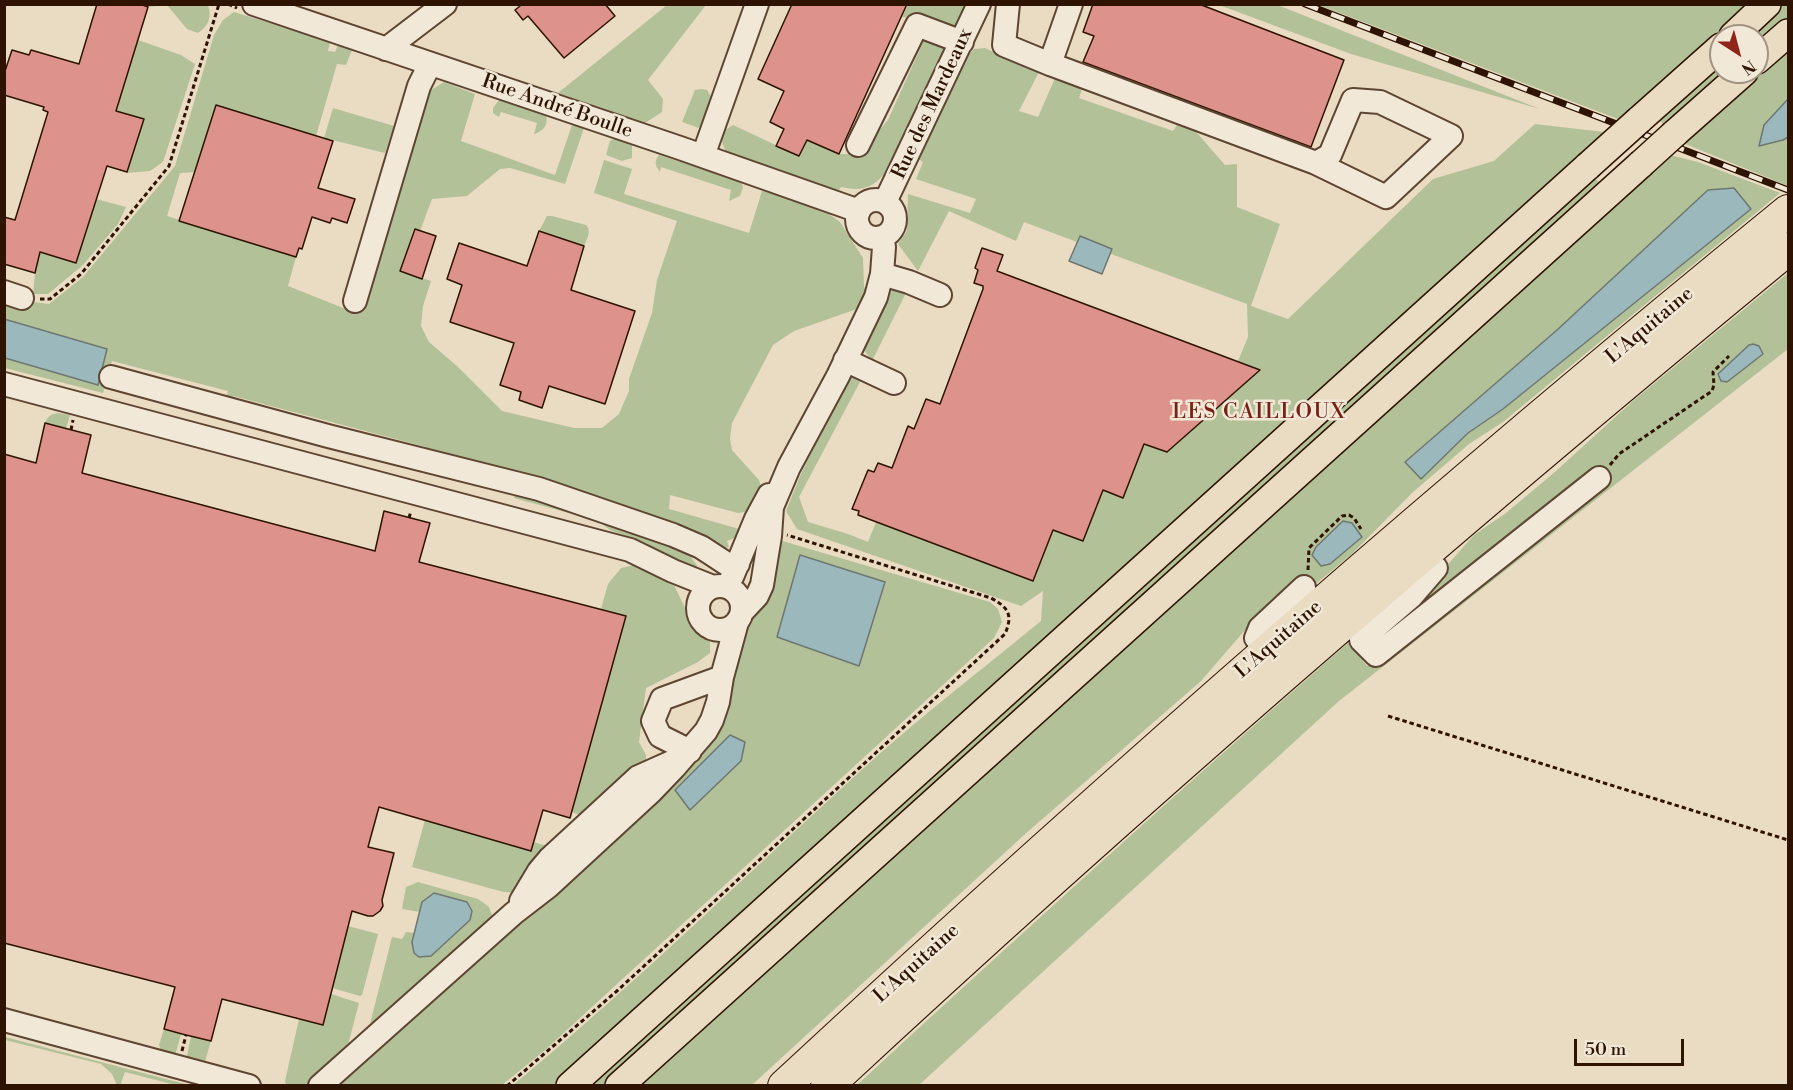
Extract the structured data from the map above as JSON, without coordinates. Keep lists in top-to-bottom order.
{
  "streets": {
    "highway": ["L'Aquitaine"],
    "street": ["Rue des Mardeaux", "Rue André Boulle"]
  },
  "crossings": [
    ["Rue des Mardeaux", "Rue André Boulle"]
  ],
  "districts": ["LES CAILLOUX"],
  "scale_bar": "50 m",
  "north": "bottom right"
}
